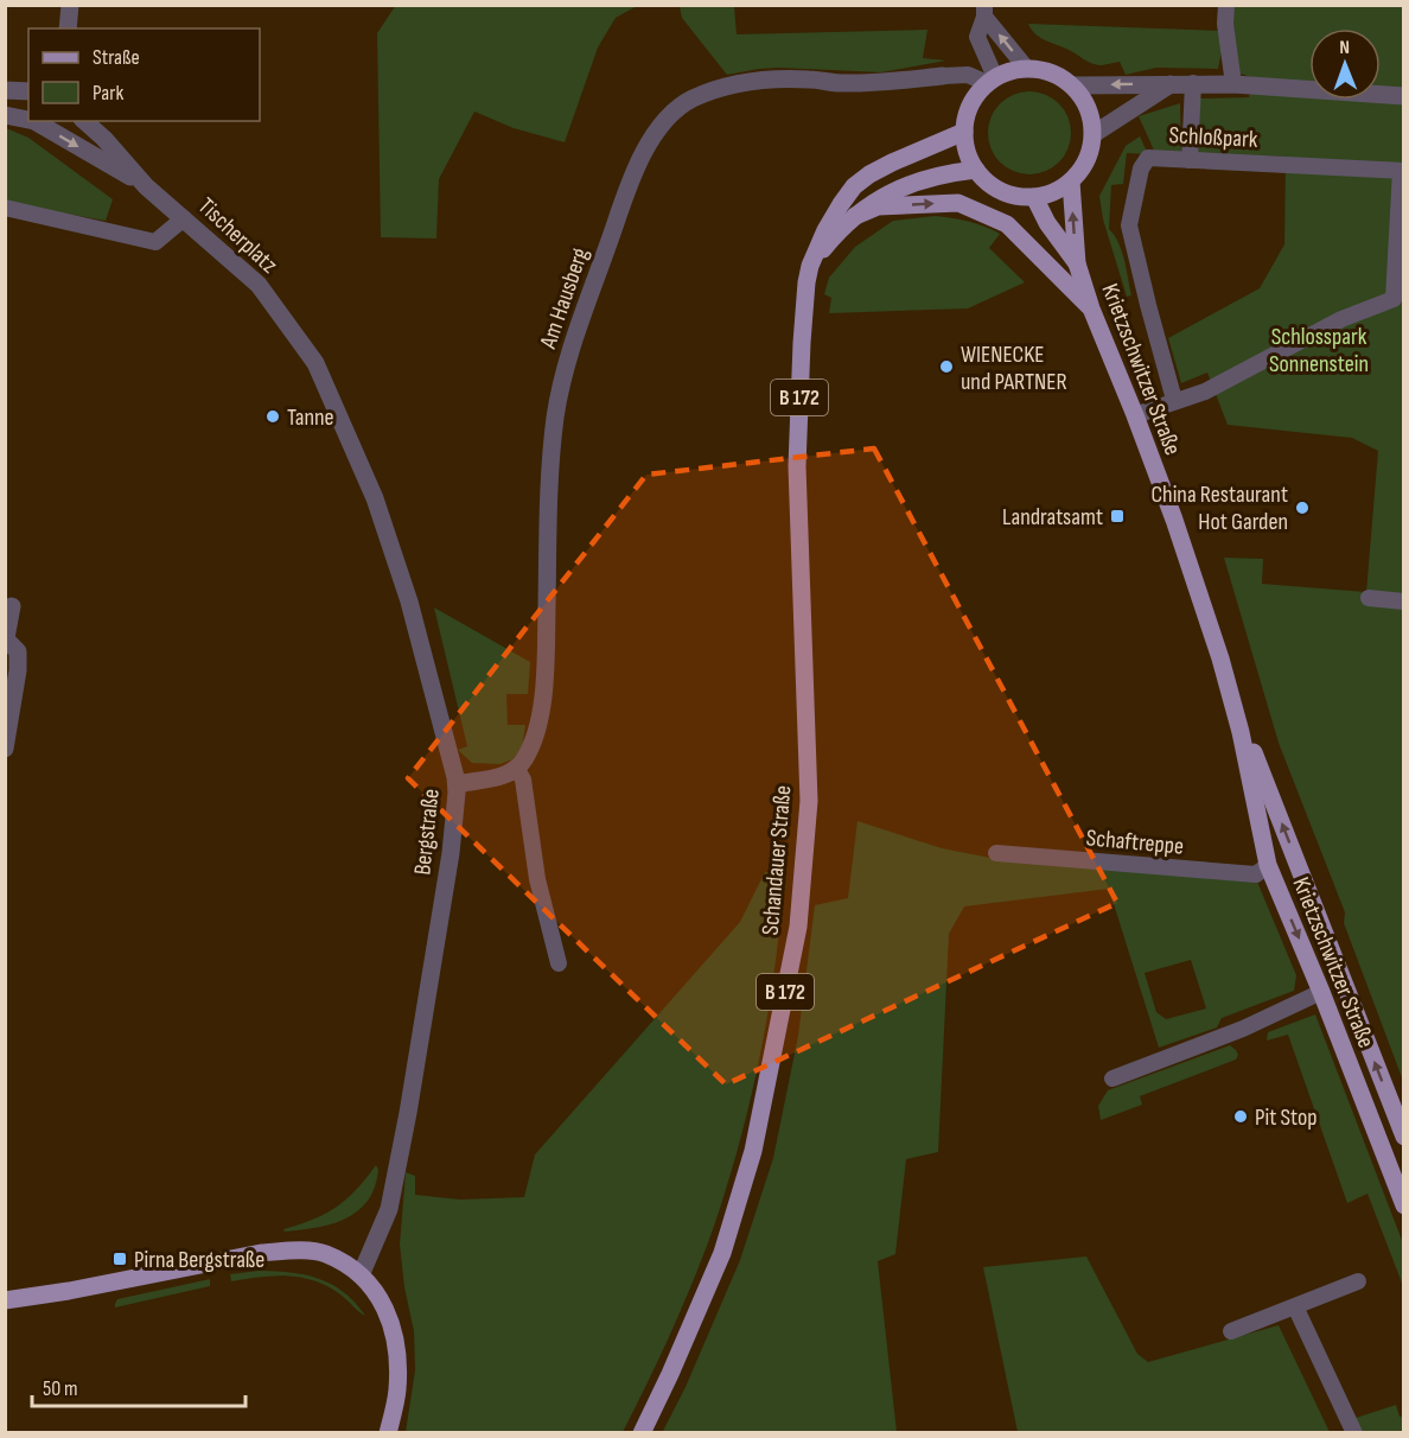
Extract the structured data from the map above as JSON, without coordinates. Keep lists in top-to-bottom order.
{
  "streets": {
    "main road": ["Krietzschwitzer Straße", "B 172", "Schandauer Straße"],
    "street": [
      "Schloßpark",
      "Tischerplatz",
      "Am Hausberg",
      "Bergstraße"
    ],
    "lane": ["Schaftreppe"]
  },
  "crossings": [
    ["Schloßpark", "Am Hausberg"],
    ["Schloßpark", "Krietzschwitzer Straße"],
    ["Schloßpark", "Schandauer Straße"],
    ["Tischerplatz", "Bergstraße"],
    ["Am Hausberg", "Krietzschwitzer Straße"],
    ["Am Hausberg", "Schandauer Straße"],
    ["Krietzschwitzer Straße", "Schaftreppe"],
    ["Krietzschwitzer Straße", "Schandauer Straße"]
  ],
  "parks": ["Schlosspark Sonnenstein"],
  "places": {
    "other": [
      "WIENECKE und PARTNER",
      "Tanne",
      "China Restaurant Hot Garden",
      "Pit Stop"
    ],
    "transit": ["Landratsamt", "Pirna Bergstraße"]
  },
  "legend": ["Straße", "Park"],
  "scale_bar": "50 m",
  "north": "top"
}
